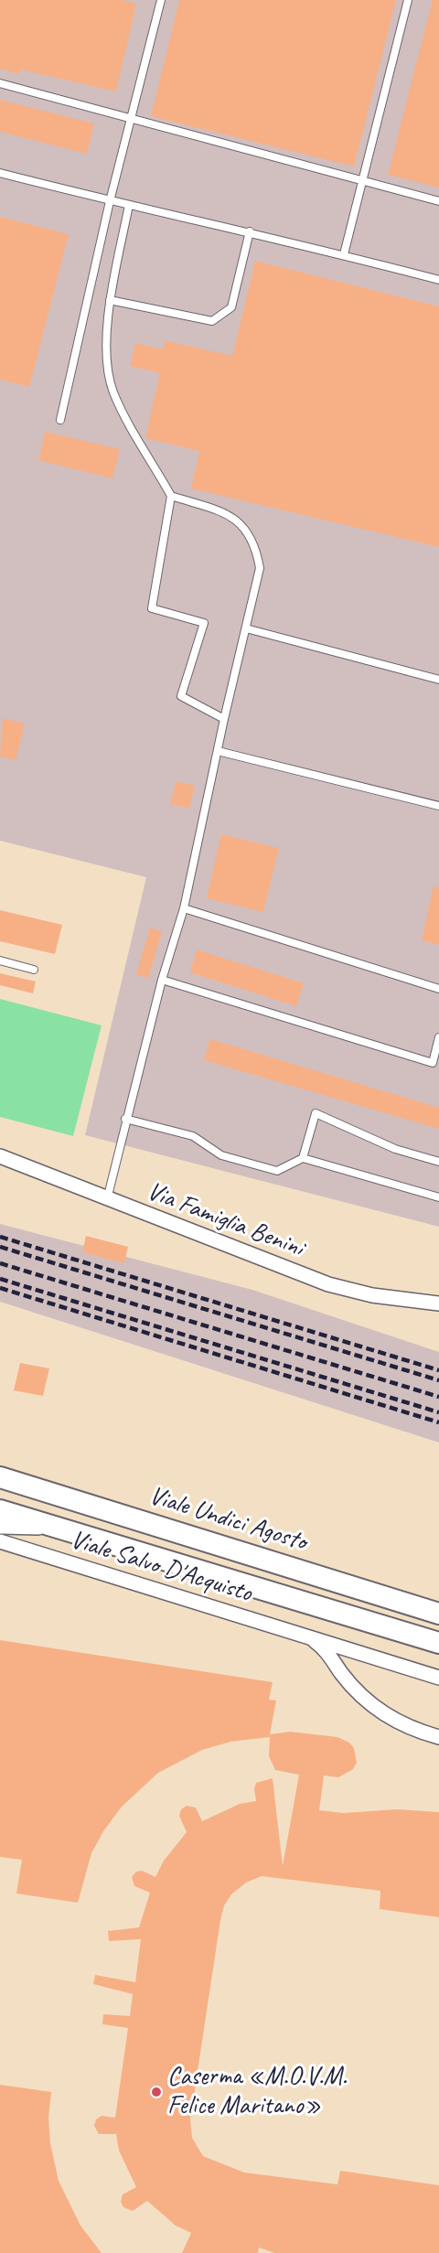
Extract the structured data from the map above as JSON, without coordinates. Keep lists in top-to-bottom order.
{
  "streets": {
    "main road": ["Viale Undici Agosto"],
    "street": ["Via Famiglia Benini", "Viale Salvo D'Acquisto"]
  },
  "places": ["Caserma «M.O.V.M. Felice Maritano»"]
}
